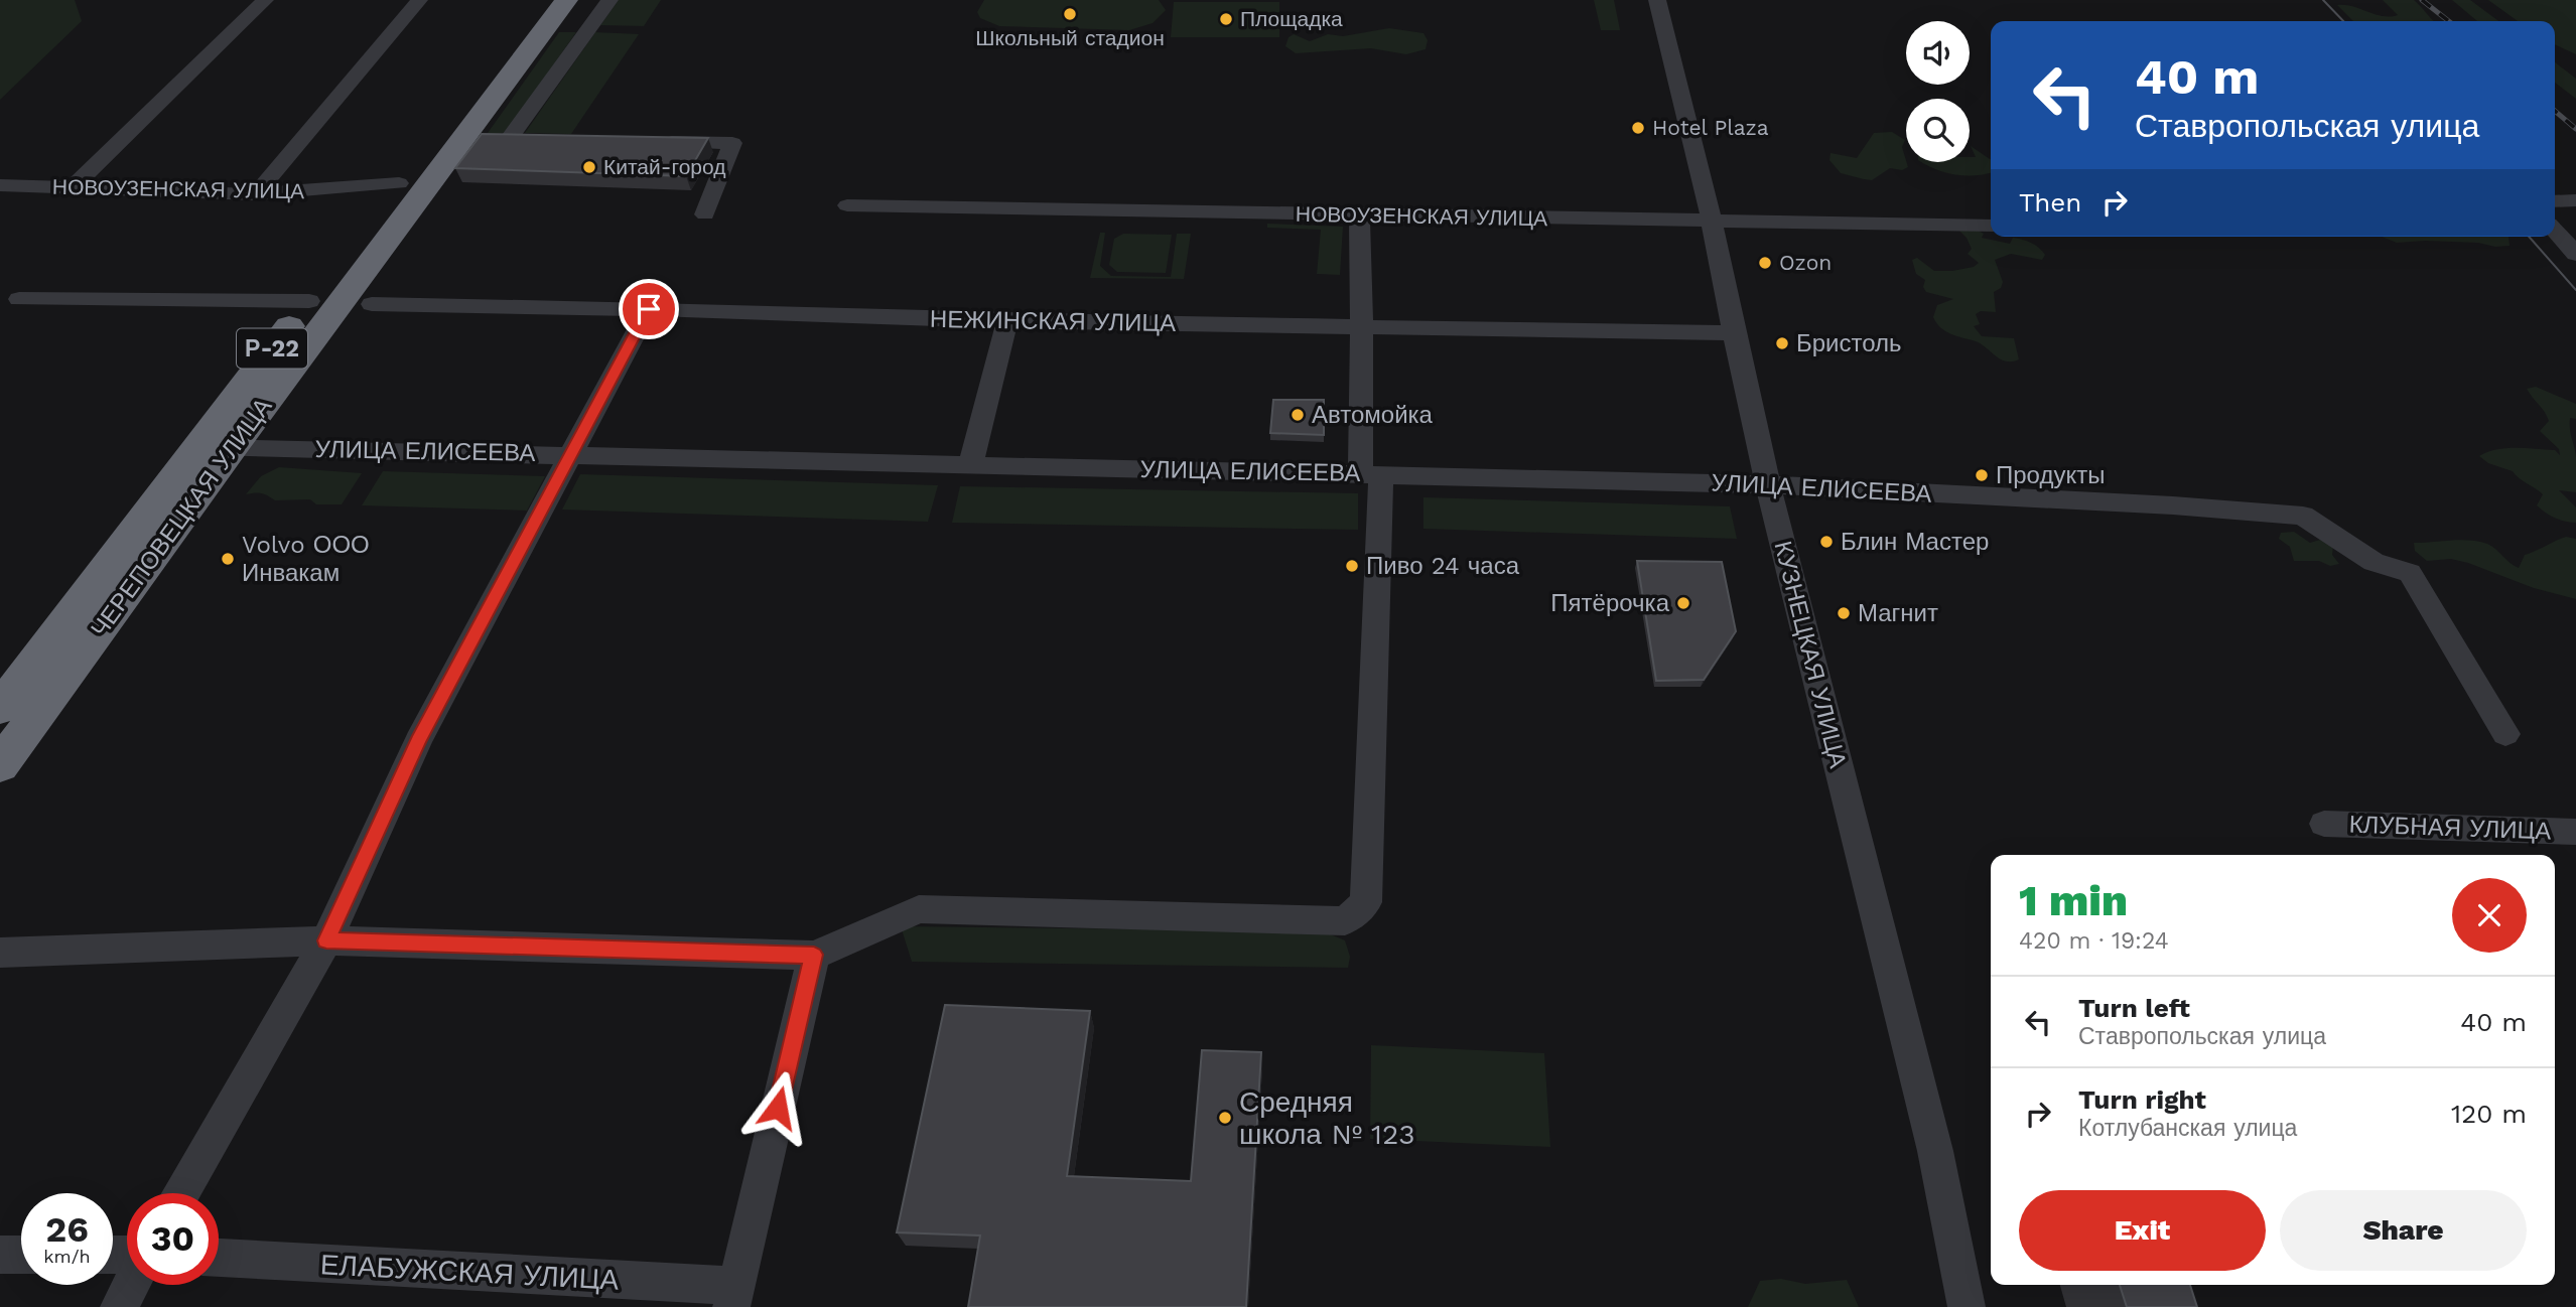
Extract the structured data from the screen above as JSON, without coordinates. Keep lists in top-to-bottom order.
{
  "streets": {
    "highway": ["Р-22", "ЧЕРЕПОВЕЦКАЯ УЛИЦА"],
    "street": [
      "НОВОУЗЕНСКАЯ УЛИЦА",
      "НЕЖИНСКАЯ УЛИЦА",
      "УЛИЦА ЕЛИСЕЕВА",
      "КУЗНЕЦКАЯ УЛИЦА",
      "КЛУБНАЯ УЛИЦА",
      "ЕЛАБУЖСКАЯ УЛИЦА"
    ]
  },
  "crossings": [
    ["НОВОУЗЕНСКАЯ УЛИЦА", "ЧЕРЕПОВЕЦКАЯ УЛИЦА"],
    ["НОВОУЗЕНСКАЯ УЛИЦА", "КУЗНЕЦКАЯ УЛИЦА"],
    ["НЕЖИНСКАЯ УЛИЦА", "КУЗНЕЦКАЯ УЛИЦА"],
    ["УЛИЦА ЕЛИСЕЕВА", "ЧЕРЕПОВЕЦКАЯ УЛИЦА"],
    ["УЛИЦА ЕЛИСЕЕВА", "КУЗНЕЦКАЯ УЛИЦА"]
  ],
  "places": [
    "Школьный стадион",
    "Площадка",
    "Hotel Plaza",
    "Китай-город",
    "Ozon",
    "Бристоль",
    "Автомойка",
    "Продукты",
    "Блин Мастер",
    "Volvo ООО Инвакам",
    "Пиво 24 часа",
    "Пятёрочка",
    "Магнит",
    "Средняя школа № 123"
  ],
  "page": {
    "turn": ["40 m", "Ставропольская улица"],
    "then": "Then",
    "heading": ["1 min", "420 m · 19:24"],
    "list": [
      {
        "name": "Turn left",
        "note": "Ставропольская улица",
        "value": "40 m"
      },
      {
        "name": "Turn right",
        "note": "Котлубанская улица",
        "value": "120 m"
      }
    ],
    "buttons": ["Exit", "Share"],
    "speed": "26 km/h",
    "limit": "30"
  }
}
